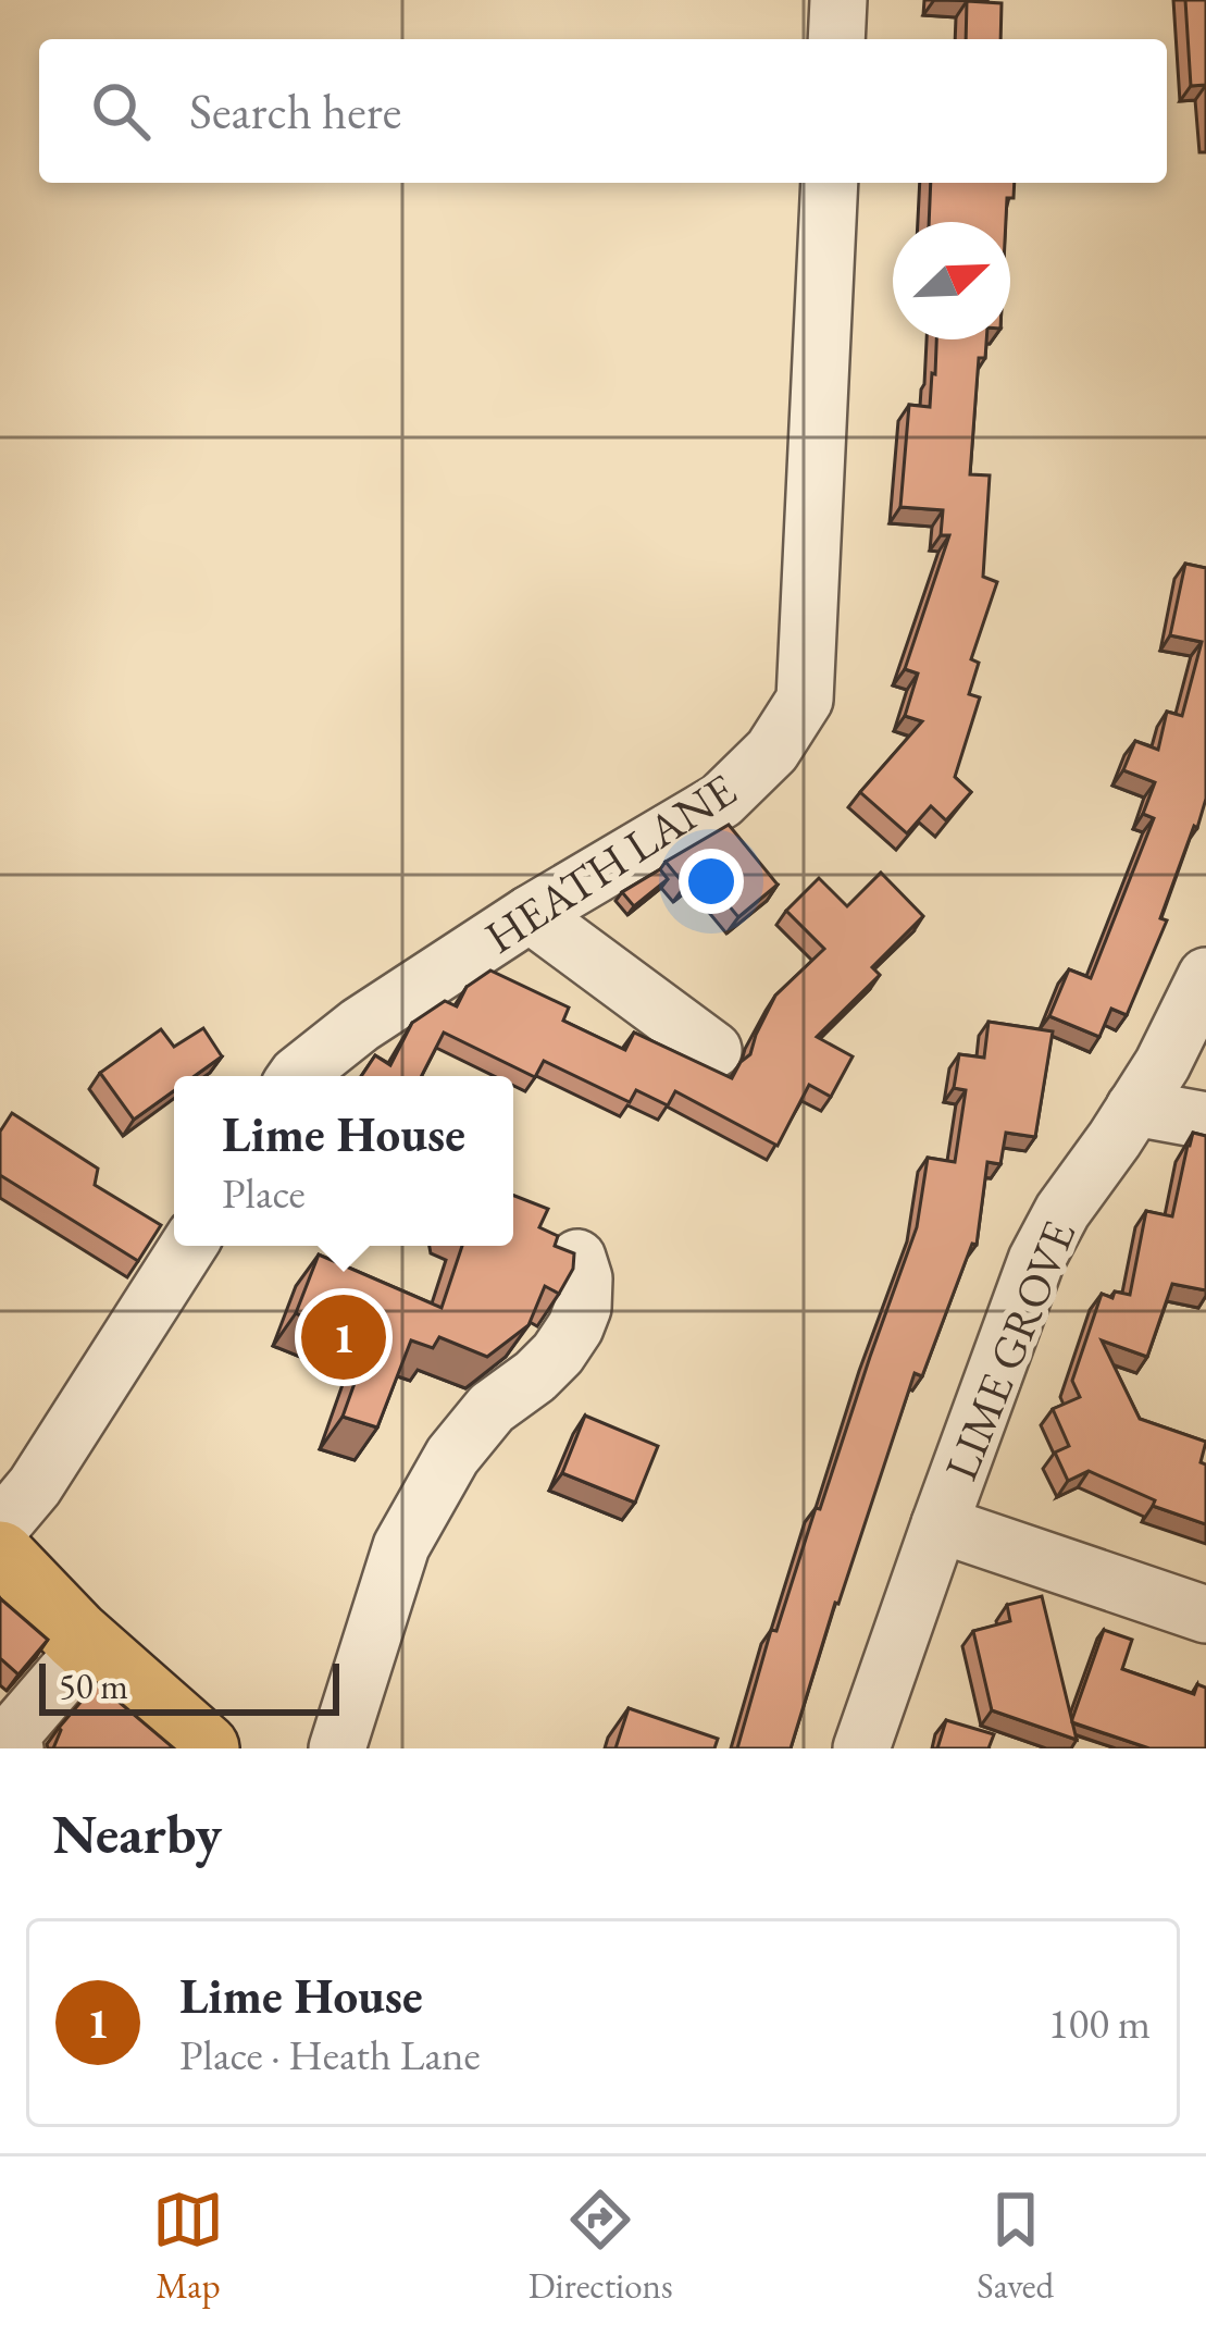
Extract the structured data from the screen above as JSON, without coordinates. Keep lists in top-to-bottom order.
{
  "streets": {
    "street": ["HEATH LANE", "LIME GROVE"]
  },
  "scale_bar": "50 m",
  "north": "top right",
  "page": {
    "search": "Search here",
    "popup": ["Lime House", "Place"],
    "pins": "1",
    "scale": "50 m",
    "heading": "Nearby",
    "list": [
      {
        "mark": "1",
        "name": "Lime House",
        "note": "Place · Heath Lane",
        "value": "100 m"
      }
    ],
    "nav": ["Map", "Directions", "Saved"]
  }
}
